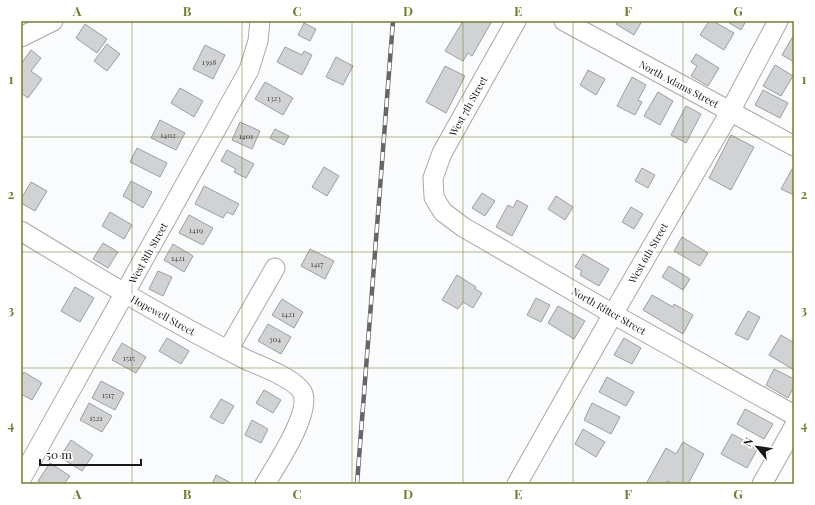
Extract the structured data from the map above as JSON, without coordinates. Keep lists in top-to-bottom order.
{
  "streets": {
    "street": [
      "North Adams Street",
      "West 7th Street",
      "West 8th Street",
      "West 6th Street",
      "North Ritter Street",
      "Hopewell Street"
    ]
  },
  "crossings": [
    ["North Adams Street", "West 6th Street"],
    ["West 7th Street", "North Ritter Street"],
    ["West 8th Street", "Hopewell Street"],
    ["West 6th Street", "North Ritter Street"]
  ],
  "house_numbers": [
    "1398",
    "1323",
    "1402",
    "1401",
    "1419",
    "1421",
    "1417",
    "1421",
    "304",
    "1515",
    "1517",
    "1521"
  ],
  "scale_bar": "50 m",
  "north": "top left",
  "grid": {
    "columns": [
      "A",
      "B",
      "C",
      "D",
      "E",
      "F",
      "G"
    ],
    "rows": [
      "1",
      "2",
      "3",
      "4"
    ]
  }
}
